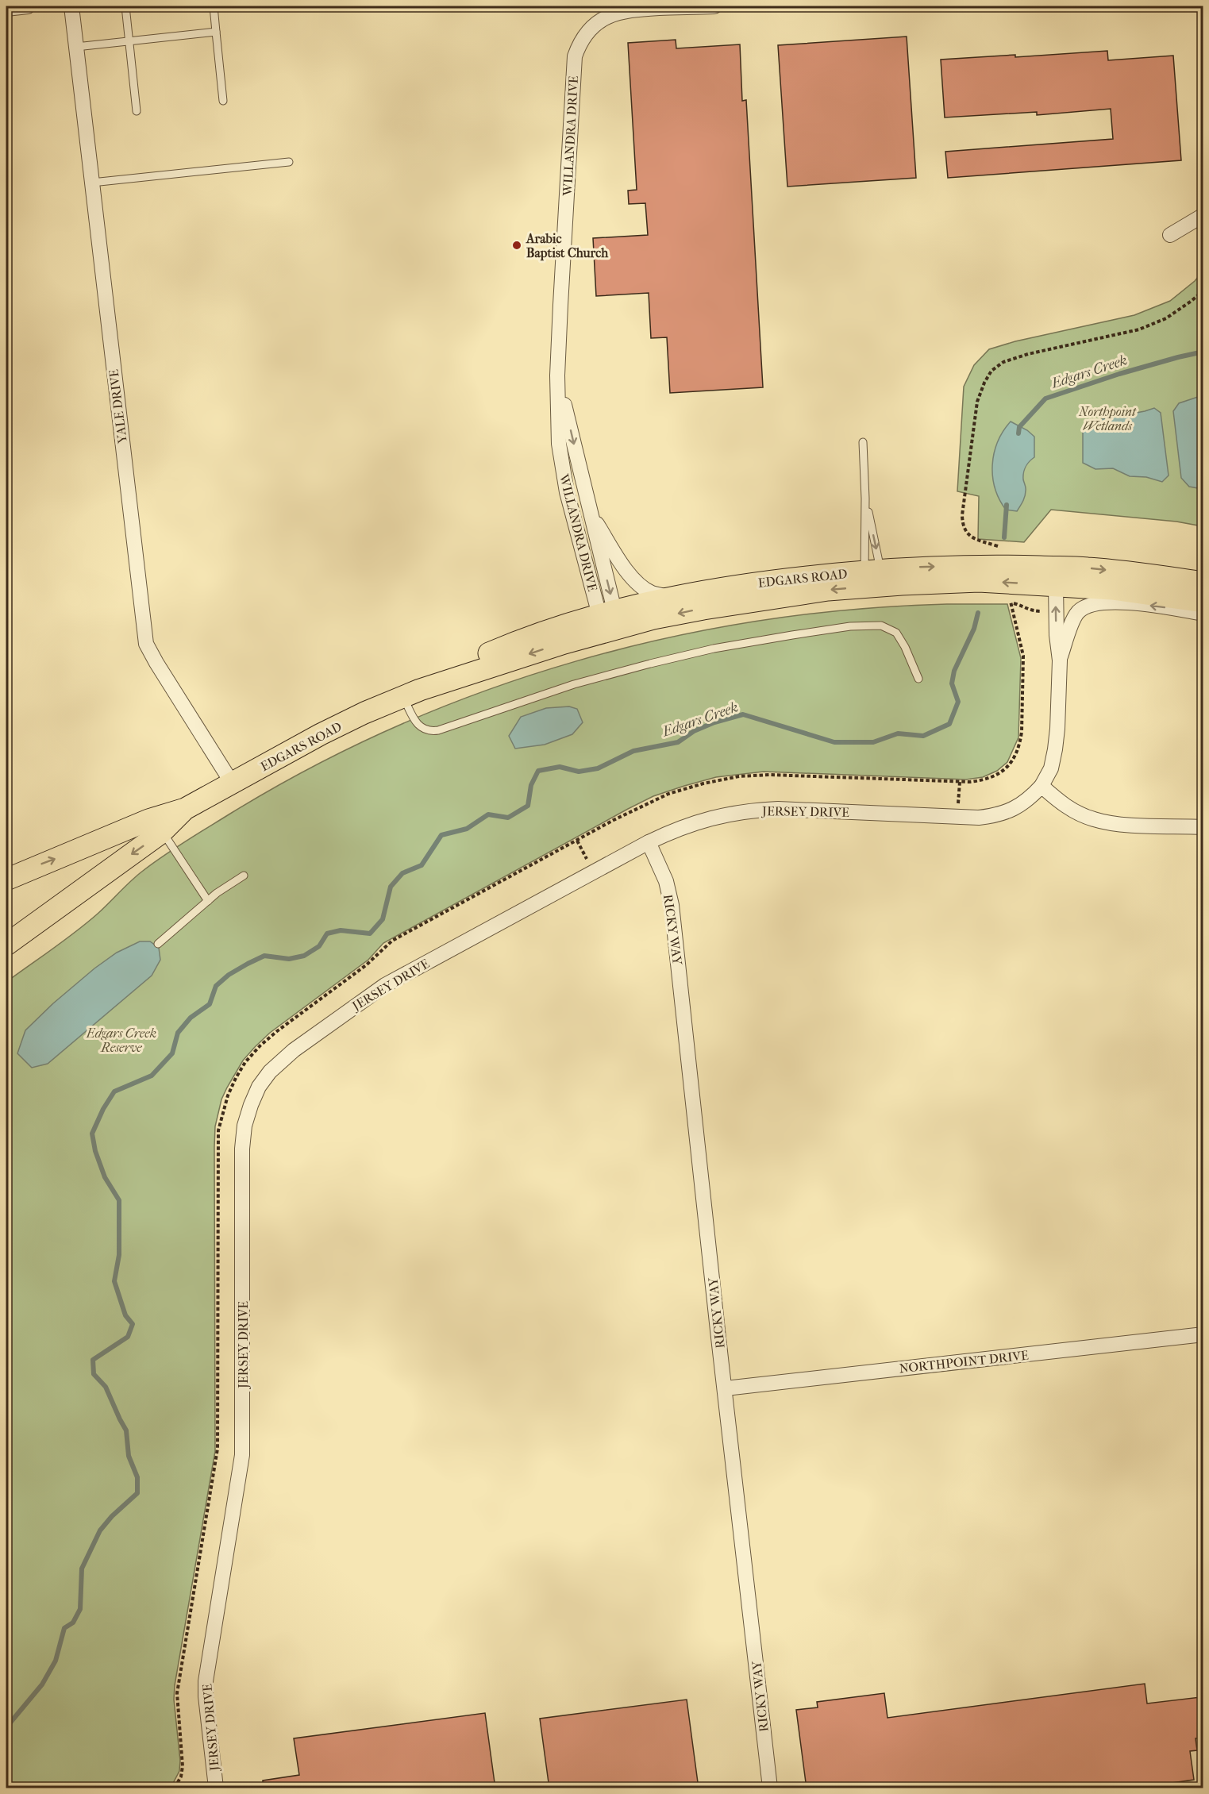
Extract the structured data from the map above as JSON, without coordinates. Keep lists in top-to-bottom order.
{
  "streets": {
    "main road": ["EDGARS ROAD"],
    "street": [
      "WILLANDRA DRIVE",
      "YALE DRIVE",
      "JERSEY DRIVE",
      "RICKY WAY",
      "NORTHPOINT DRIVE"
    ]
  },
  "crossings": [
    ["WILLANDRA DRIVE", "EDGARS ROAD"],
    ["YALE DRIVE", "EDGARS ROAD"],
    ["JERSEY DRIVE", "RICKY WAY"],
    ["RICKY WAY", "NORTHPOINT DRIVE"]
  ],
  "water": ["Edgars Creek"],
  "parks": ["Northpoint Wetlands", "Edgars Creek Reserve"],
  "places": ["Arabic Baptist Church"]
}
